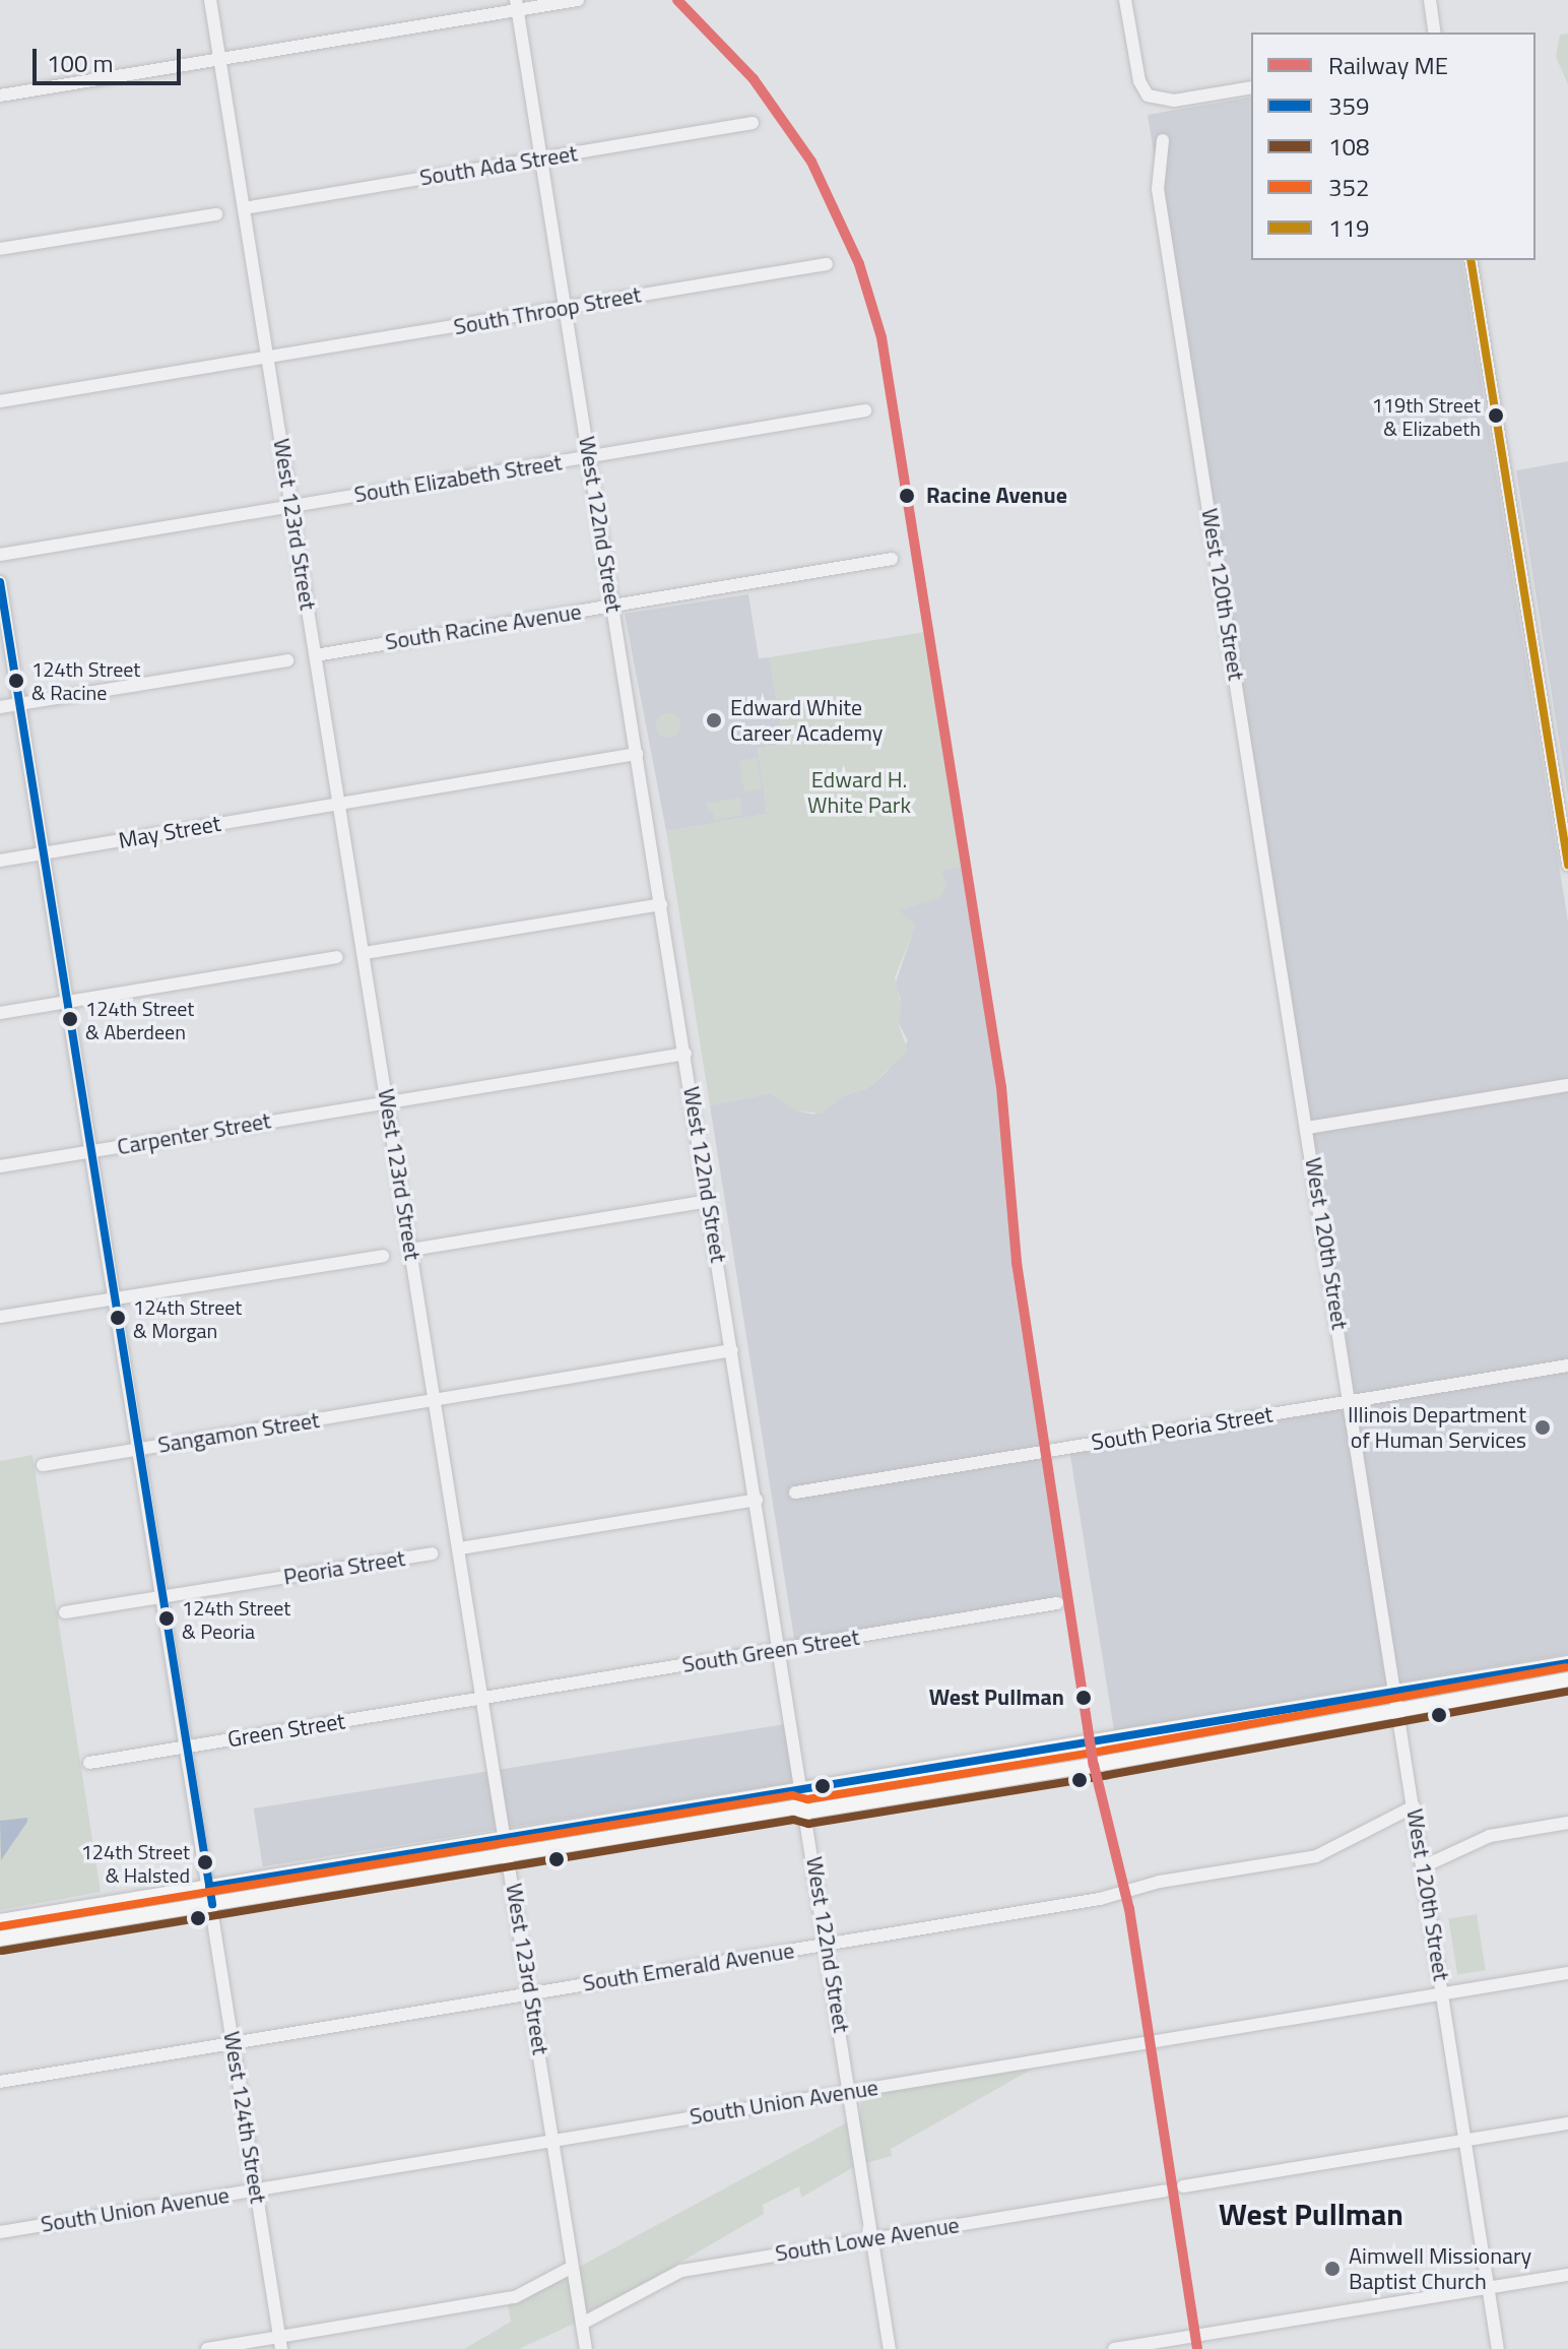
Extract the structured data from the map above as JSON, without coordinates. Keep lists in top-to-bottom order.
{
  "streets": {
    "street": [
      "South Ada Street",
      "South Throop Street",
      "South Elizabeth Street",
      "West 123rd Street",
      "West 122nd Street",
      "West 120th Street",
      "South Racine Avenue",
      "May Street",
      "Carpenter Street",
      "South Peoria Street",
      "Sangamon Street",
      "Peoria Street",
      "South Green Street",
      "Green Street",
      "South Emerald Avenue",
      "South Union Avenue",
      "West 124th Street",
      "South Lowe Avenue"
    ]
  },
  "crossings": [
    ["South Ada Street", "West 123rd Street"],
    ["South Ada Street", "West 122nd Street"],
    ["South Throop Street", "West 123rd Street"],
    ["South Throop Street", "West 122nd Street"],
    ["South Elizabeth Street", "West 123rd Street"],
    ["South Elizabeth Street", "West 122nd Street"],
    ["West 123rd Street", "South Racine Avenue"],
    ["West 123rd Street", "May Street"],
    ["West 123rd Street", "Carpenter Street"],
    ["West 123rd Street", "Sangamon Street"],
    ["West 123rd Street", "South Green Street"],
    ["West 123rd Street", "Green Street"],
    ["West 123rd Street", "South Emerald Avenue"],
    ["West 123rd Street", "South Union Avenue"],
    ["West 123rd Street", "South Lowe Avenue"],
    ["West 122nd Street", "South Racine Avenue"],
    ["West 122nd Street", "May Street"],
    ["West 122nd Street", "Carpenter Street"],
    ["West 122nd Street", "Sangamon Street"],
    ["West 122nd Street", "South Green Street"],
    ["West 122nd Street", "South Emerald Avenue"],
    ["West 122nd Street", "South Union Avenue"],
    ["West 122nd Street", "South Lowe Avenue"],
    ["West 120th Street", "South Peoria Street"],
    ["West 120th Street", "South Emerald Avenue"],
    ["West 120th Street", "South Union Avenue"],
    ["May Street", "West 124th Street"],
    ["Carpenter Street", "West 124th Street"],
    ["Sangamon Street", "West 124th Street"],
    ["Peoria Street", "West 124th Street"],
    ["South Green Street", "Green Street"],
    ["Green Street", "West 124th Street"],
    ["South Emerald Avenue", "West 124th Street"],
    ["South Union Avenue", "West 124th Street"]
  ],
  "districts": ["West Pullman"],
  "parks": ["Edward H. White Park"],
  "places": [
    "119th Street & Elizabeth",
    "Racine Avenue",
    "124th Street & Racine",
    "Edward White Career Academy",
    "124th Street & Aberdeen",
    "124th Street & Morgan",
    "Illinois Department of Human Services",
    "124th Street & Peoria",
    "West Pullman",
    "124th Street & Halsted",
    "Aimwell Missionary Baptist Church"
  ],
  "lines": [
    "rail line ME",
    "transit line 119",
    "transit line 359",
    "transit line 352",
    "transit line 108"
  ],
  "legend": [
    "Railway ME",
    "359",
    "108",
    "352",
    "119"
  ],
  "scale_bar": "100 m"
}
